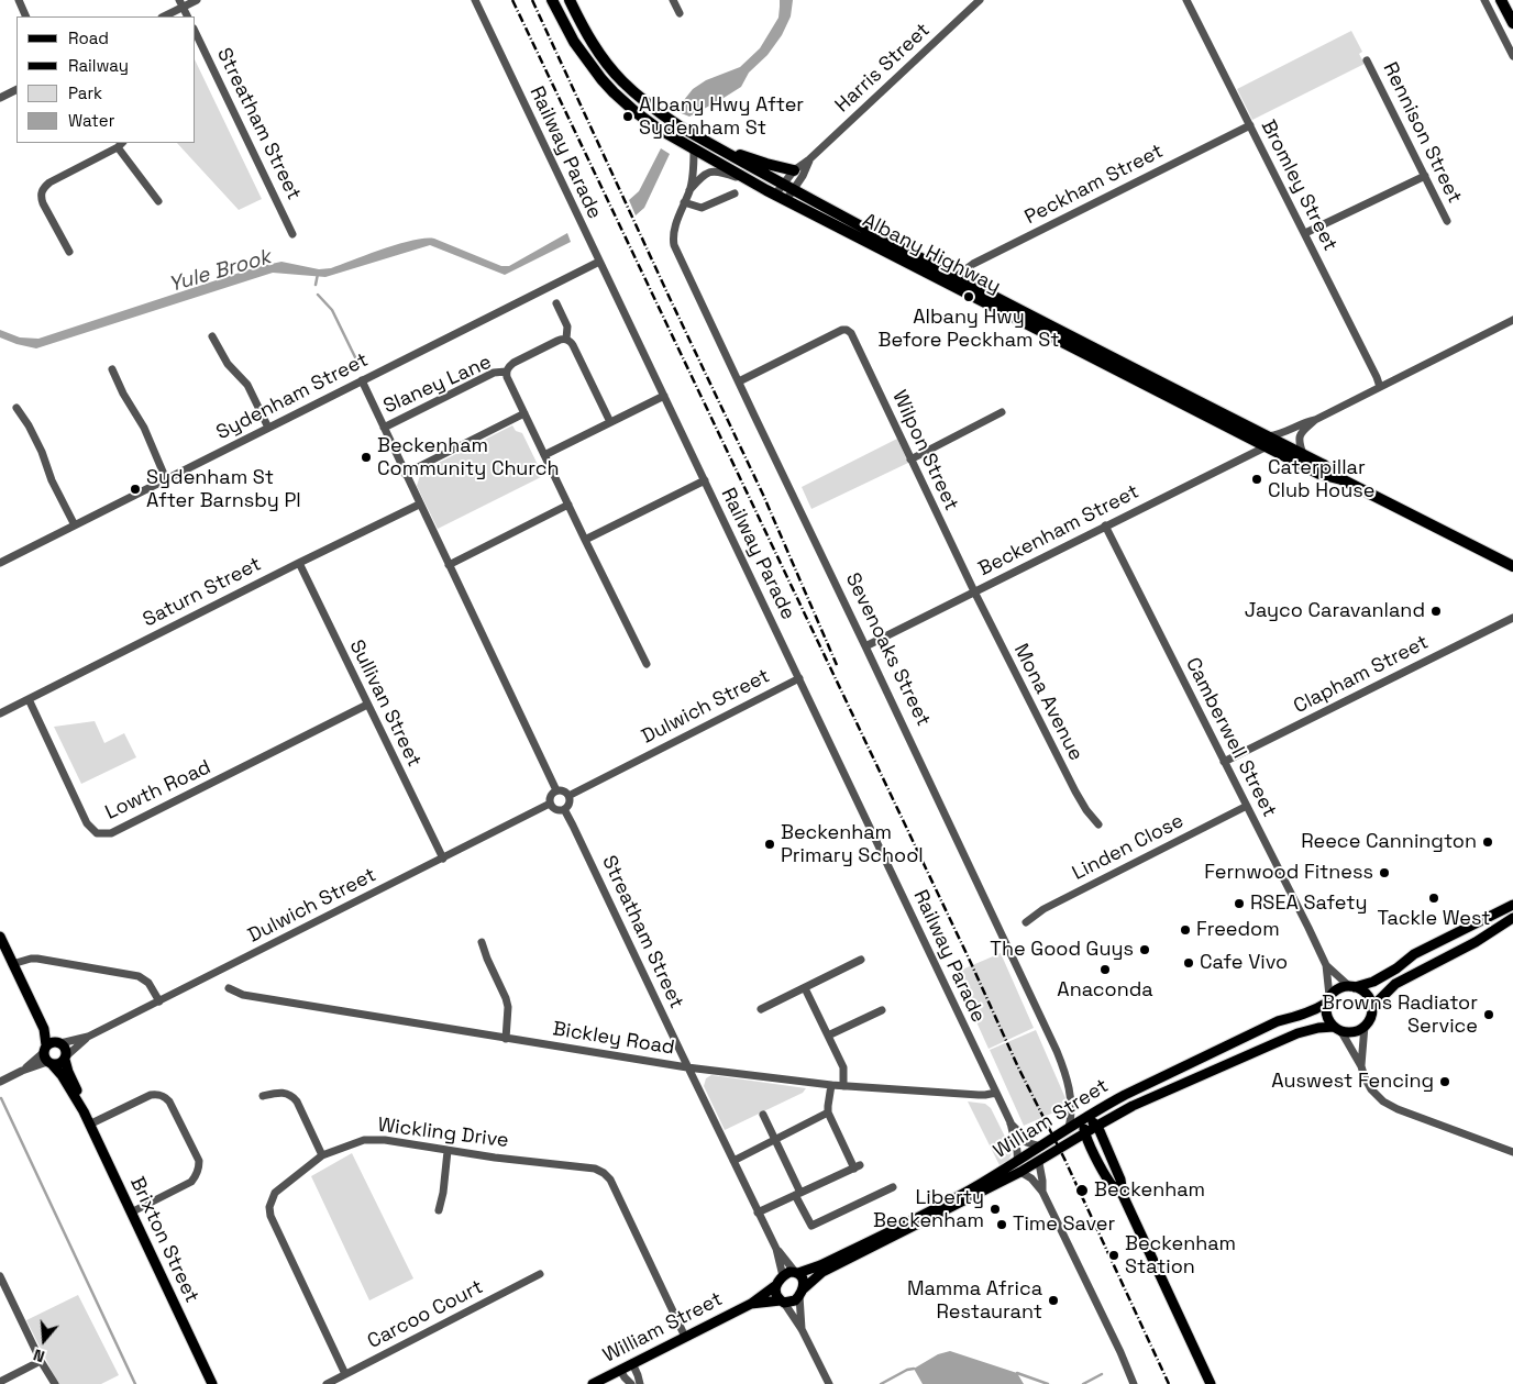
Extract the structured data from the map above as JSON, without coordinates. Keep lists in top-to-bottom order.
{
  "streets": {
    "highway": ["Albany Highway"],
    "main road": ["William Street", "Brixton Street"],
    "street": [
      "Harris Street",
      "Streatham Street",
      "Rennison Street",
      "Railway Parade",
      "Peckham Street",
      "Bromley Street",
      "Slaney Lane",
      "Sydenham Street",
      "Wilpon Street",
      "Beckenham Street",
      "Saturn Street",
      "Sevenoaks Street",
      "Clapham Street",
      "Mona Avenue",
      "Sullivan Street",
      "Dulwich Street",
      "Camberwell Street",
      "Lowth Road",
      "Linden Close",
      "Bickley Road",
      "Wickling Drive",
      "Carcoo Court"
    ]
  },
  "crossings": [
    ["Harris Street", "Albany Highway"],
    ["Harris Street", "Sevenoaks Street"],
    ["Streatham Street", "Dulwich Street"],
    ["Streatham Street", "Bickley Road"],
    ["Streatham Street", "William Street"],
    ["Railway Parade", "Sydenham Street"],
    ["Railway Parade", "Dulwich Street"],
    ["Railway Parade", "Bickley Road"],
    ["Railway Parade", "William Street"],
    ["Peckham Street", "Bromley Street"],
    ["Peckham Street", "Albany Highway"],
    ["Bromley Street", "Beckenham Street"],
    ["Albany Highway", "Beckenham Street"],
    ["Albany Highway", "Sevenoaks Street"],
    ["Wilpon Street", "Beckenham Street"],
    ["Wilpon Street", "Sevenoaks Street"],
    ["Wilpon Street", "Mona Avenue"],
    ["Beckenham Street", "Sevenoaks Street"],
    ["Beckenham Street", "Mona Avenue"],
    ["Beckenham Street", "Camberwell Street"],
    ["Saturn Street", "Sullivan Street"],
    ["Saturn Street", "Lowth Road"],
    ["Sevenoaks Street", "William Street"],
    ["Clapham Street", "Camberwell Street"],
    ["Sullivan Street", "Dulwich Street"],
    ["Sullivan Street", "Lowth Road"],
    ["Dulwich Street", "Brixton Street"],
    ["Camberwell Street", "Linden Close"],
    ["Camberwell Street", "William Street"],
    ["William Street", "Wickling Drive"],
    ["Wickling Drive", "Carcoo Court"]
  ],
  "water": ["Yule Brook"],
  "places": [
    "Albany Hwy After Sydenham St",
    "Albany Hwy Before Peckham St",
    "Beckenham Community Church",
    "Caterpillar Club House",
    "Sydenham St After Barnsby Pl",
    "Jayco Caravanland",
    "Reece Cannington",
    "Beckenham Primary School",
    "Fernwood Fitness",
    "Tackle West",
    "RSEA Safety",
    "Freedom",
    "The Good Guys",
    "Cafe Vivo",
    "Anaconda",
    "Browns Radiator Service",
    "Auswest Fencing",
    "Beckenham",
    "Liberty Beckenham",
    "Time Saver",
    "Beckenham Station",
    "Mamma Africa Restaurant"
  ],
  "legend": [
    "Road",
    "Railway",
    "Park",
    "Water"
  ],
  "north": "bottom"
}
